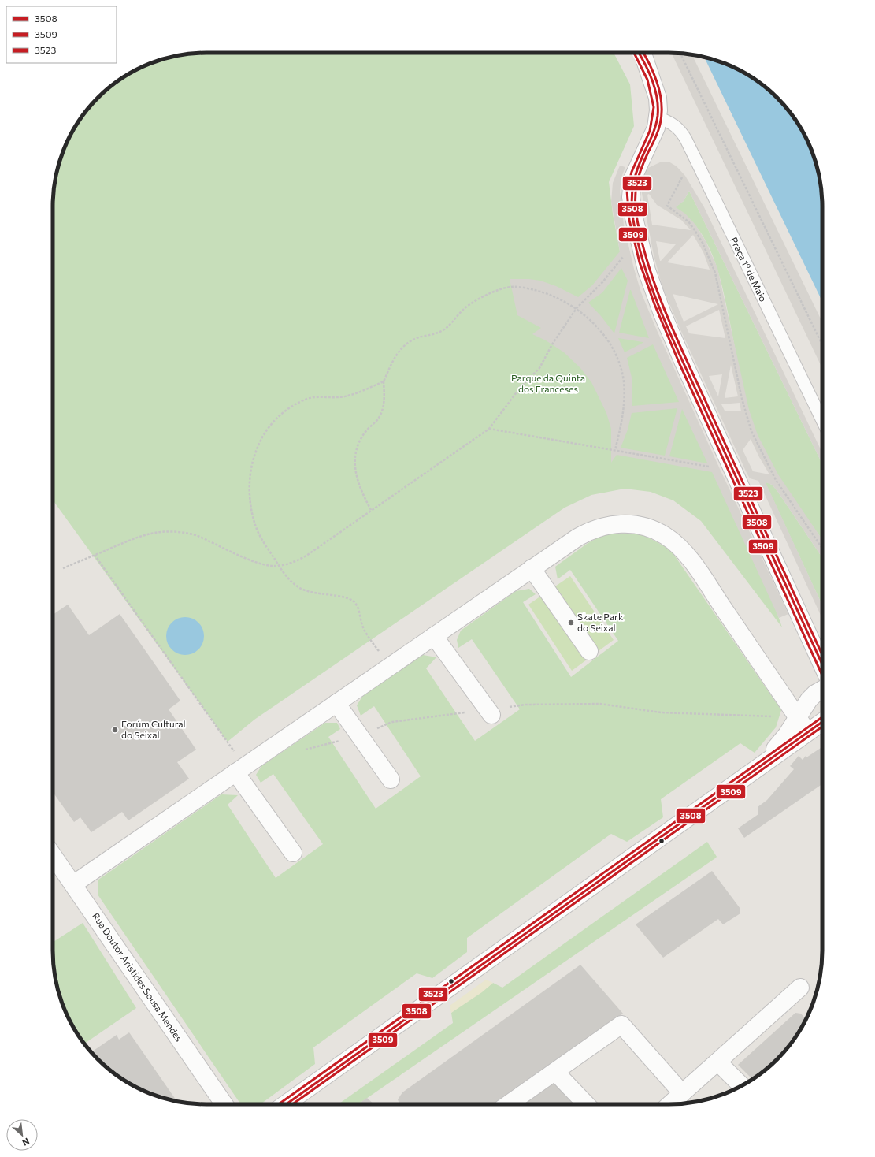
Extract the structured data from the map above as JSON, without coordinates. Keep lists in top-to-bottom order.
{
  "streets": {
    "street": ["Rua Doutor Aristides Sousa Mendes"],
    "lane": ["Praça 1º de Maio"]
  },
  "parks": ["Parque da Quinta dos Franceses"],
  "places": ["Skate Park do Seixal", "Forúm Cultural do Seixal"],
  "lines": ["transit line 3508", "transit line 3509", "transit line 3523"],
  "legend": ["3508", "3509", "3523"],
  "north": "bottom right"
}
